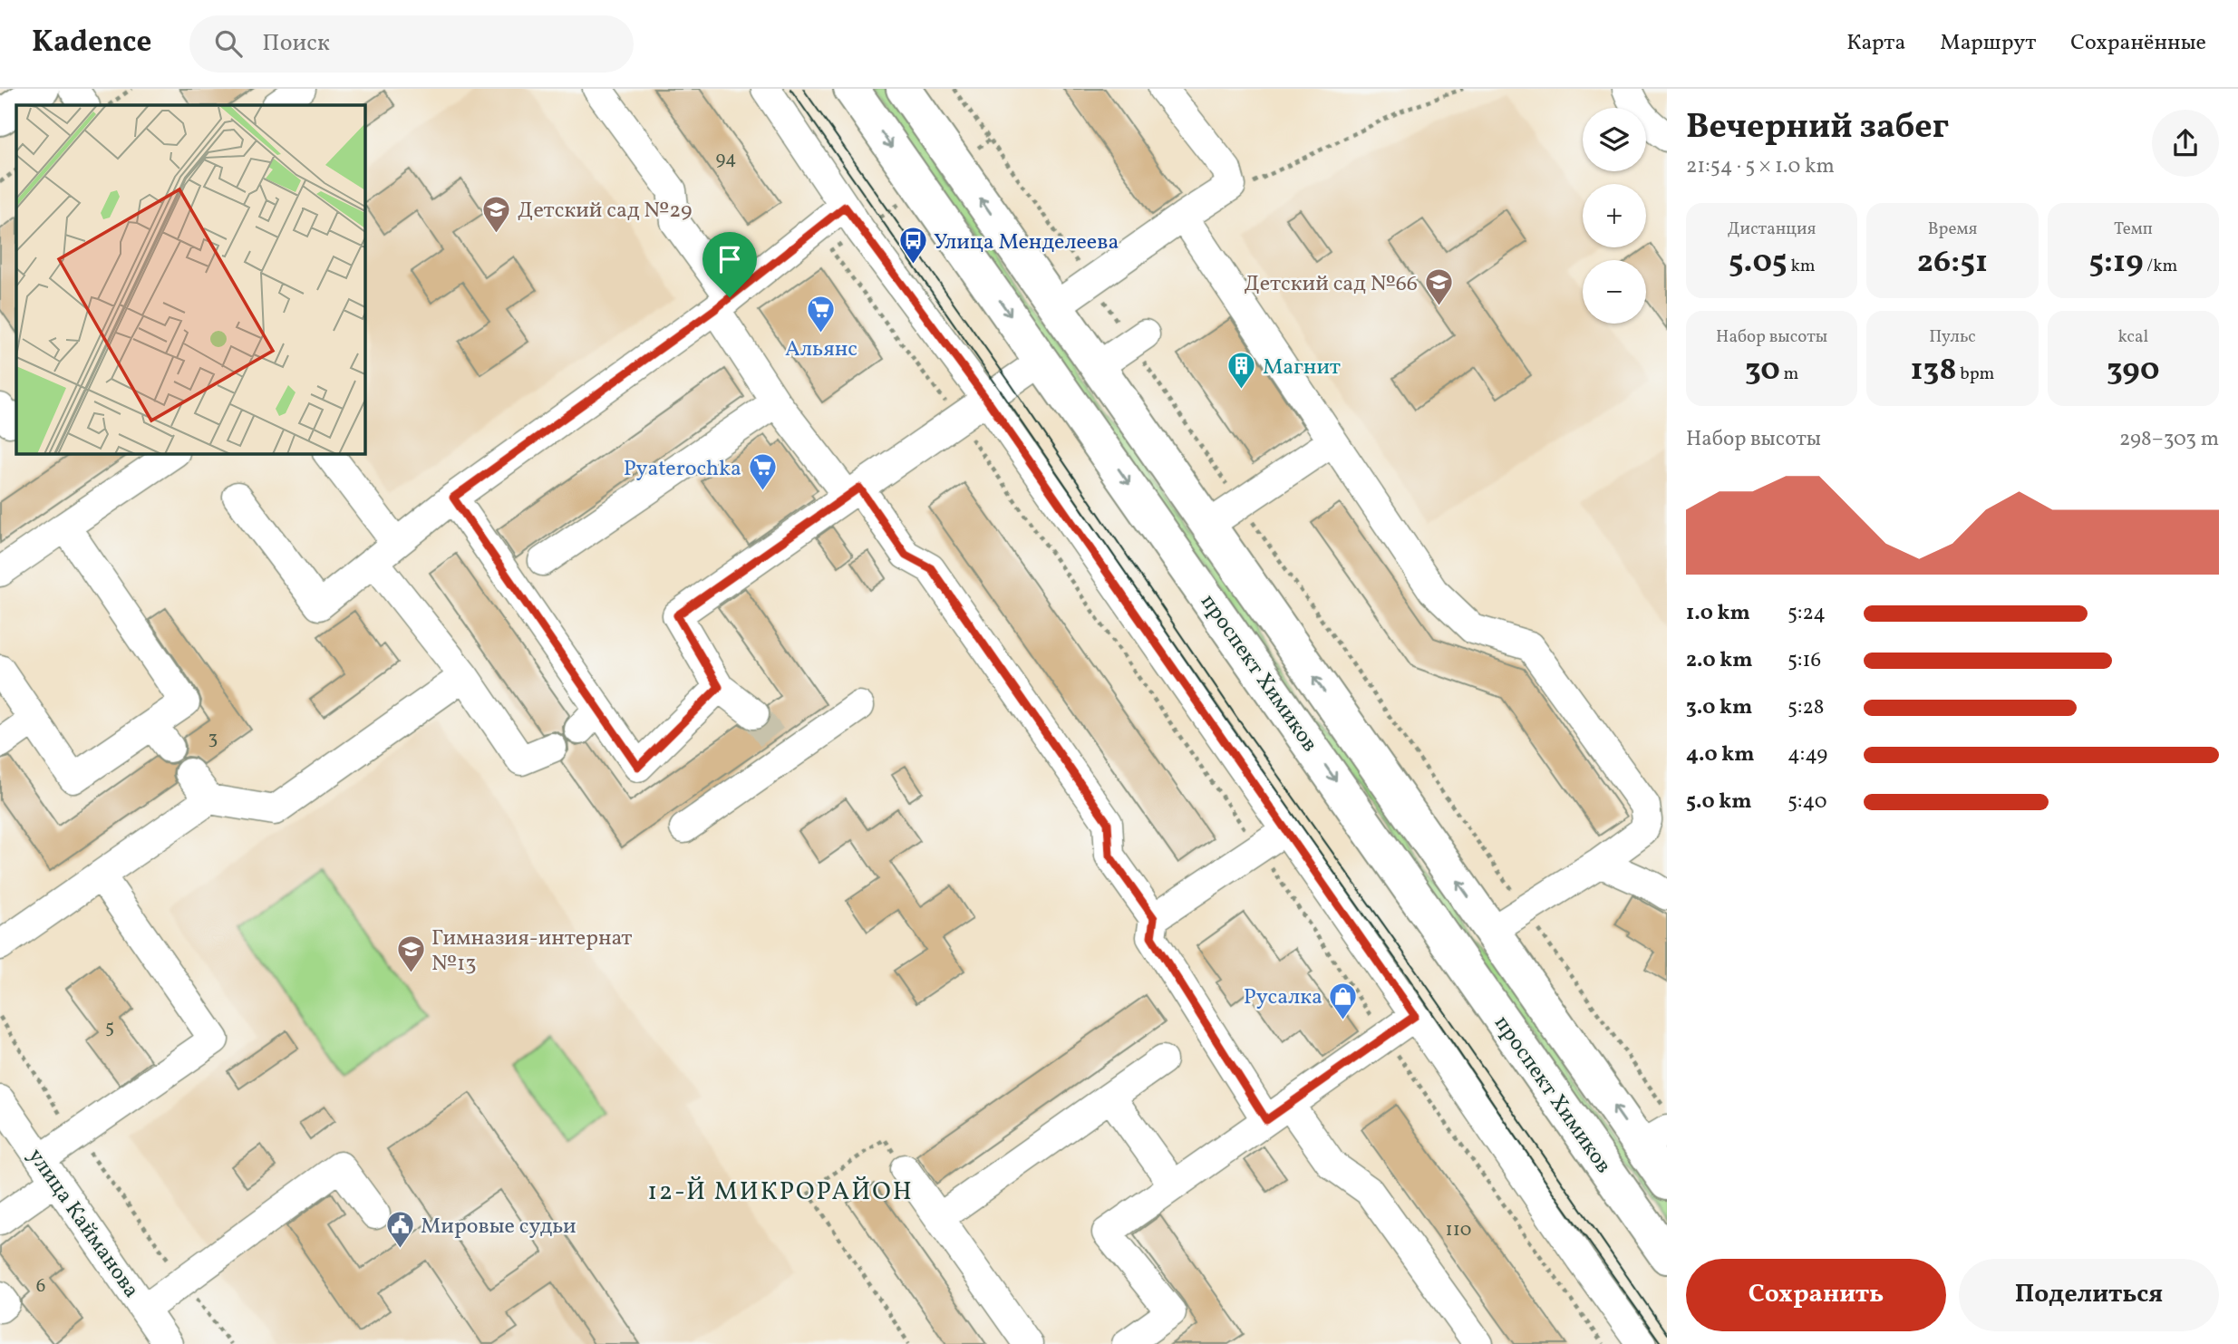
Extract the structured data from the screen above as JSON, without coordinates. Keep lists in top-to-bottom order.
{
  "streets": {
    "main road": ["проспект Химиков"],
    "street": ["улица Кайманова"]
  },
  "districts": ["12-Й МИКРОРАЙОН"],
  "places": {
    "school or university": ["Детский сад №29", "Детский сад №66", "Гимназия-интернат №13"],
    "bus stop": ["Улица Менделеева"],
    "supermarket": ["Альянс", "Pyaterochka"],
    "building": ["Магнит"],
    "shop": ["Русалка"],
    "public building": ["Мировые судьи"]
  },
  "house_numbers": [
    "94",
    "3",
    "5",
    "110",
    "6"
  ],
  "page": {
    "header": "Kadence",
    "search": "Поиск",
    "nav": ["Карта", "Маршрут", "Сохранённые"],
    "heading": ["Вечерний забег", "21:54 · 5 × 1.0 km"],
    "map_buttons": ["+", "−"],
    "stats": [
      ["Дистанция", "5.05 km"],
      ["Время", "26:51"],
      ["Темп", "5:19 /km"],
      ["Набор высоты", "30 m"],
      ["Пульс", "138 bpm"],
      ["kcal", "390"]
    ],
    "chart": ["Набор высоты", "298–303 m"],
    "list": [
      {
        "name": "1.0 km",
        "note": "5:24"
      },
      {
        "name": "2.0 km",
        "note": "5:16"
      },
      {
        "name": "3.0 km",
        "note": "5:28"
      },
      {
        "name": "4.0 km",
        "note": "4:49"
      },
      {
        "name": "5.0 km",
        "note": "5:40"
      }
    ],
    "buttons": ["Сохранить", "Поделиться"]
  }
}
